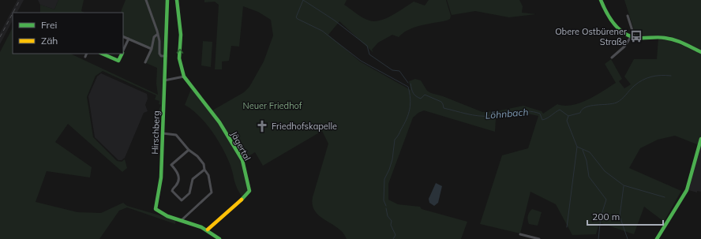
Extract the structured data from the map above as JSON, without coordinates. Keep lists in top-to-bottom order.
{
  "streets": {
    "street": ["Hirschberg", "Jägertal"]
  },
  "water": ["Löhnbach"],
  "parks": ["Neuer Friedhof"],
  "places": {
    "bus stop": ["Obere Ostbürener Straße"],
    "church": ["Friedhofskapelle"]
  },
  "legend": ["Frei", "Zäh"],
  "scale_bar": "200 m"
}
